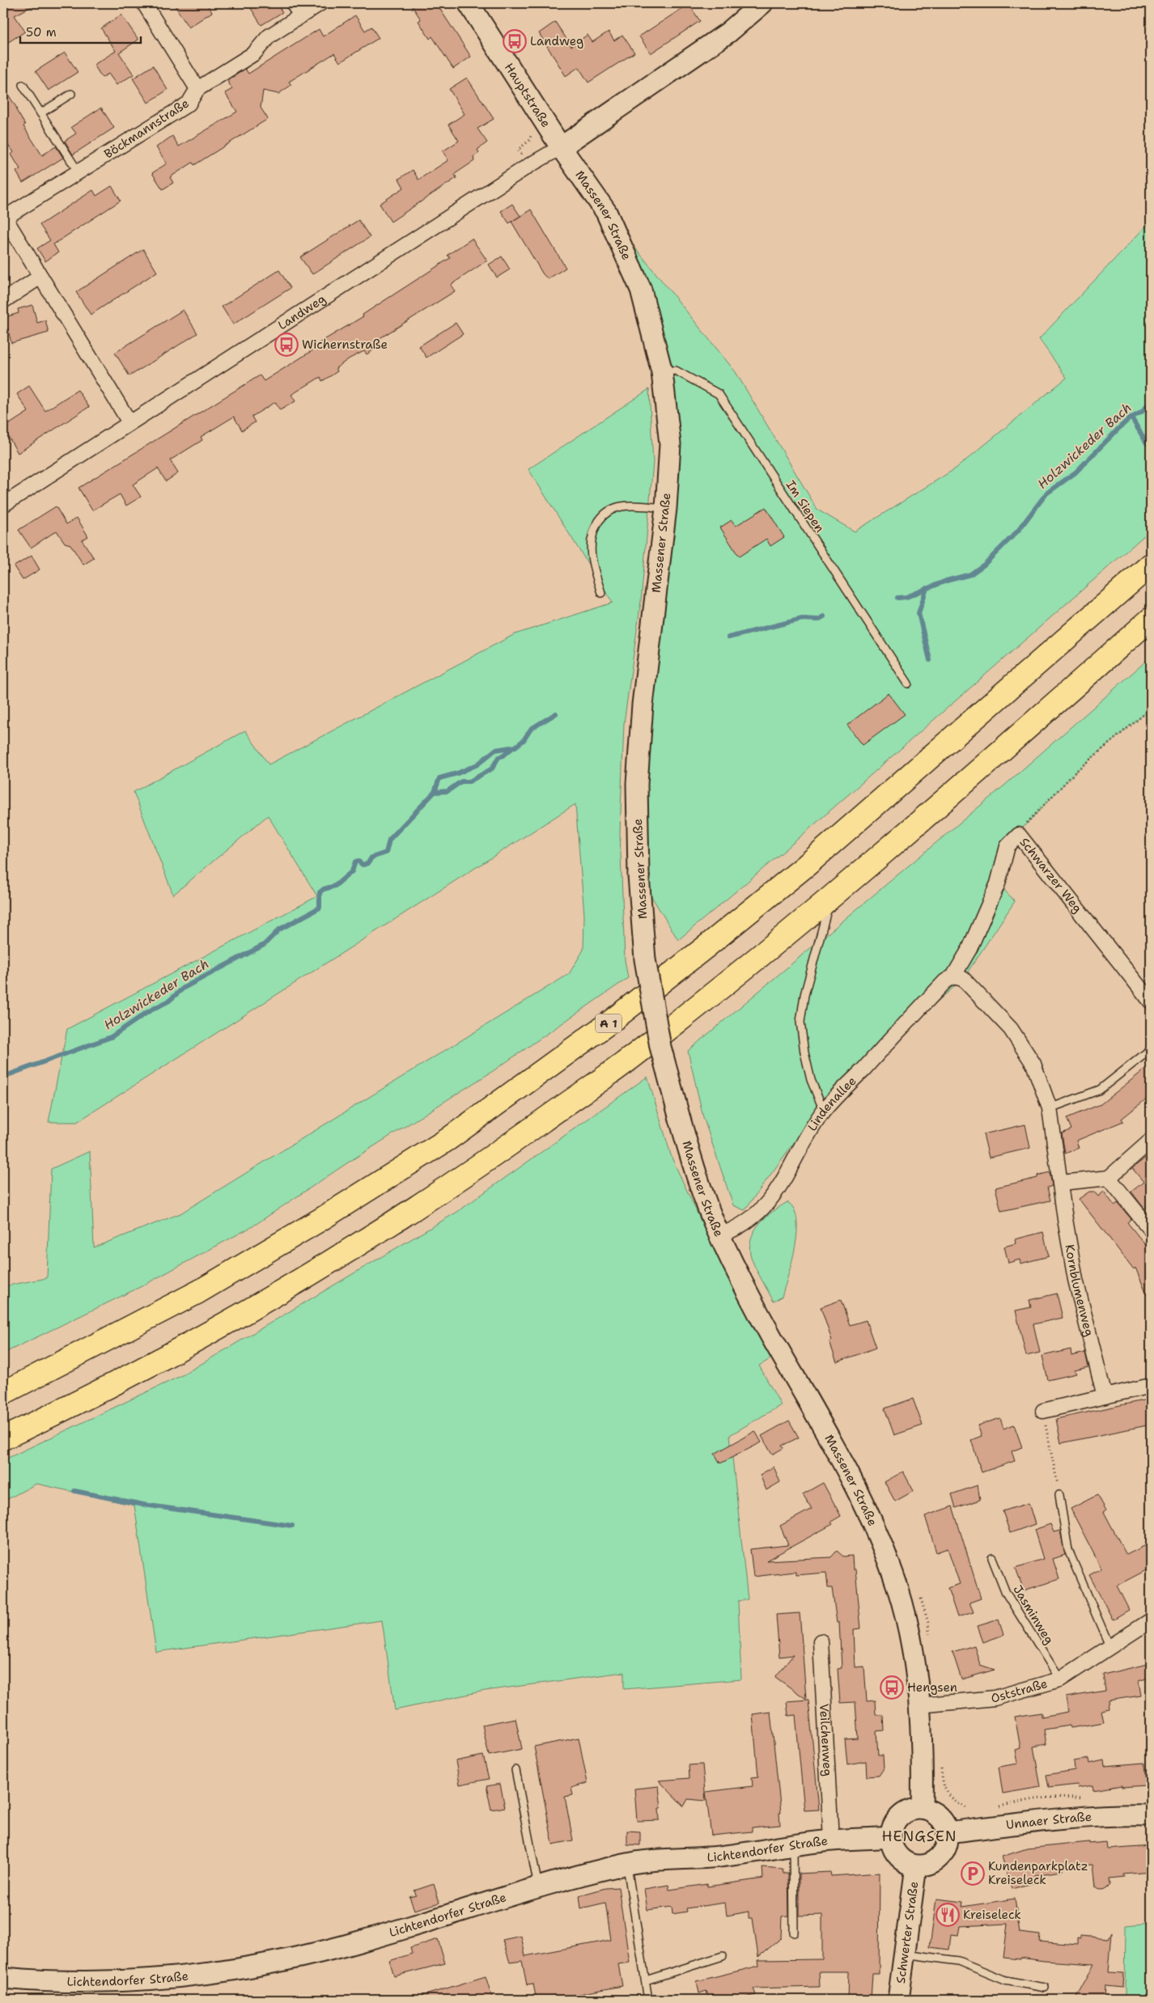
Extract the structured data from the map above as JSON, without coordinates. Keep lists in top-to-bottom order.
{
  "streets": {
    "highway": ["A 1"],
    "main road": [
      "Hauptstraße",
      "Massener Straße",
      "Unnaer Straße",
      "Lichtendorfer Straße",
      "Schwerter Straße"
    ],
    "street": [
      "Böckmannstraße",
      "Landweg",
      "Schwarzer Weg",
      "Lindenallee",
      "Kornblumenweg",
      "Oststraße",
      "Veilchenweg"
    ],
    "lane": ["Im Siepen", "Jasminweg"]
  },
  "crossings": [
    ["Hauptstraße", "Massener Straße"],
    ["Hauptstraße", "Landweg"],
    ["Massener Straße", "Landweg"],
    ["Massener Straße", "Im Siepen"],
    ["Massener Straße", "Lindenallee"],
    ["Massener Straße", "Oststraße"],
    ["Massener Straße", "Unnaer Straße"],
    ["Massener Straße", "Lichtendorfer Straße"],
    ["Massener Straße", "Schwerter Straße"],
    ["Schwarzer Weg", "Lindenallee"],
    ["Schwarzer Weg", "Kornblumenweg"],
    ["Lindenallee", "Kornblumenweg"],
    ["Jasminweg", "Oststraße"],
    ["Veilchenweg", "Lichtendorfer Straße"],
    ["Unnaer Straße", "Lichtendorfer Straße"],
    ["Unnaer Straße", "Schwerter Straße"],
    ["Lichtendorfer Straße", "Schwerter Straße"]
  ],
  "districts": ["HENGSEN"],
  "water": ["Holzwickeder Bach"],
  "places": {
    "bus stop": ["Landweg", "Wichernstraße", "Hengsen"],
    "parking": ["Kundenparkplatz Kreiseleck"],
    "restaurant": ["Kreiseleck"]
  },
  "scale_bar": "50 m"
}
